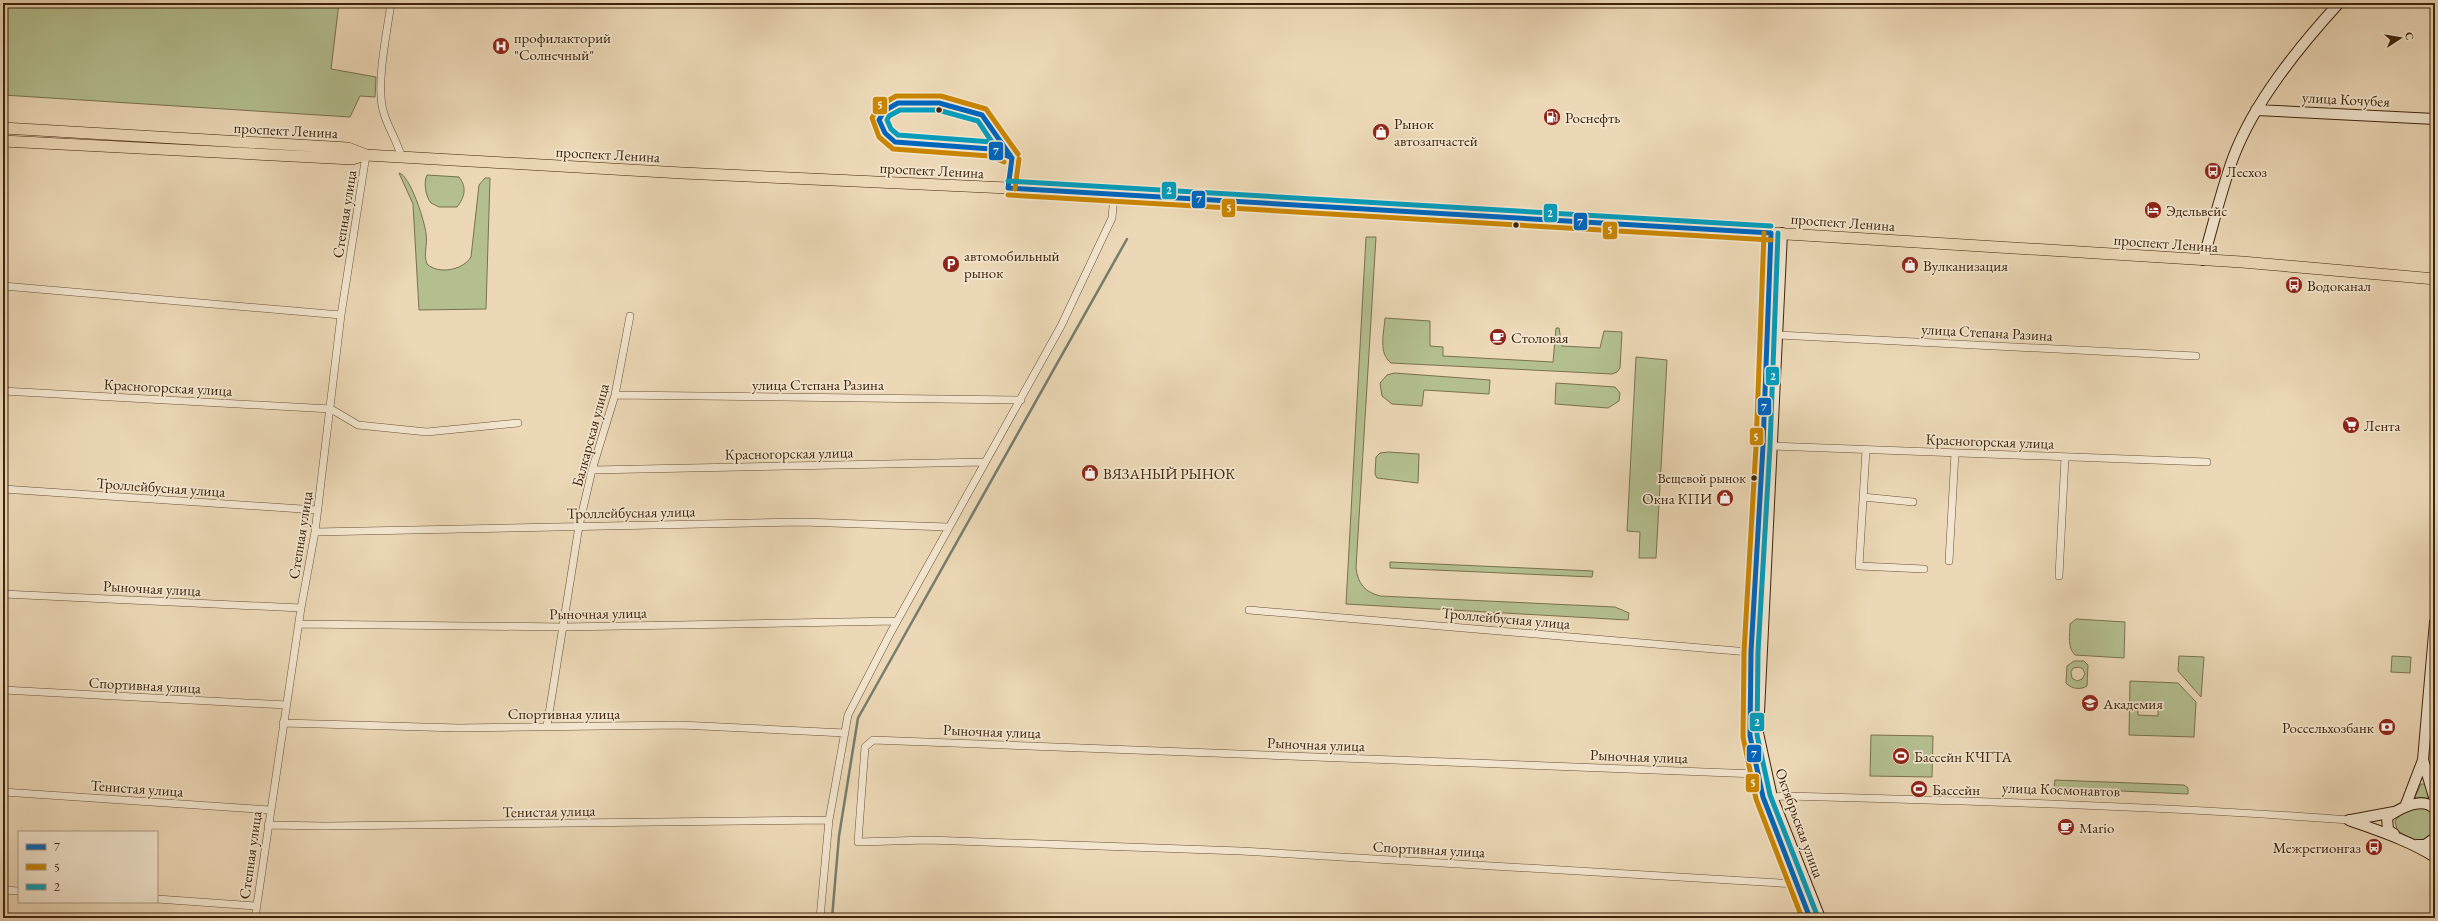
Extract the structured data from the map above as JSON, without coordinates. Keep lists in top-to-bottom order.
{
  "streets": {
    "main road": [
      "улица Кочубея",
      "проспект Ленина",
      "улица Космонавтов",
      "Октябрьская улица"
    ],
    "street": [
      "Степная улица",
      "улица Степана Разина",
      "Красногорская улица",
      "Балкарская улица",
      "Троллейбусная улица",
      "Рыночная улица",
      "Спортивная улица",
      "Тенистая улица"
    ]
  },
  "crossings": [
    ["проспект Ленина", "Степная улица"],
    ["проспект Ленина", "Октябрьская улица"],
    ["Степная улица", "Красногорская улица"],
    ["Степная улица", "Троллейбусная улица"],
    ["Степная улица", "Рыночная улица"],
    ["Степная улица", "Спортивная улица"],
    ["Степная улица", "Тенистая улица"],
    ["улица Степана Разина", "Балкарская улица"],
    ["улица Степана Разина", "Октябрьская улица"],
    ["Красногорская улица", "Балкарская улица"],
    ["Красногорская улица", "Октябрьская улица"],
    ["Балкарская улица", "Троллейбусная улица"],
    ["Балкарская улица", "Рыночная улица"],
    ["Балкарская улица", "Спортивная улица"],
    ["Троллейбусная улица", "Октябрьская улица"],
    ["Рыночная улица", "Спортивная улица"],
    ["Рыночная улица", "Октябрьская улица"],
    ["Спортивная улица", "Октябрьская улица"],
    ["улица Космонавтов", "Октябрьская улица"]
  ],
  "places": {
    "hospital": ["профилакторий \"Солнечный\""],
    "fuel station": ["Роснефть"],
    "shop": [
      "Рынок автозапчастей",
      "Вулканизация",
      "ВЯЗАНЫЙ РЫНОК",
      "Окна КПИ"
    ],
    "bus stop": ["Лесхоз", "Водоканал", "Межрегионгаз"],
    "hotel": ["Эдельвейс"],
    "parking": ["автомобильный рынок"],
    "cafe": ["Столовая", "Mario"],
    "supermarket": ["Лента"],
    "other": ["Вещевой рынок"],
    "school or university": ["Академия"],
    "bank": ["Россельхозбанк"],
    "sports": ["Бассейн КЧГТА", "Бассейн"]
  },
  "lines": ["transit line 5", "transit line 7", "transit line 2"],
  "legend": ["7", "5", "2"],
  "north": "right"
}
